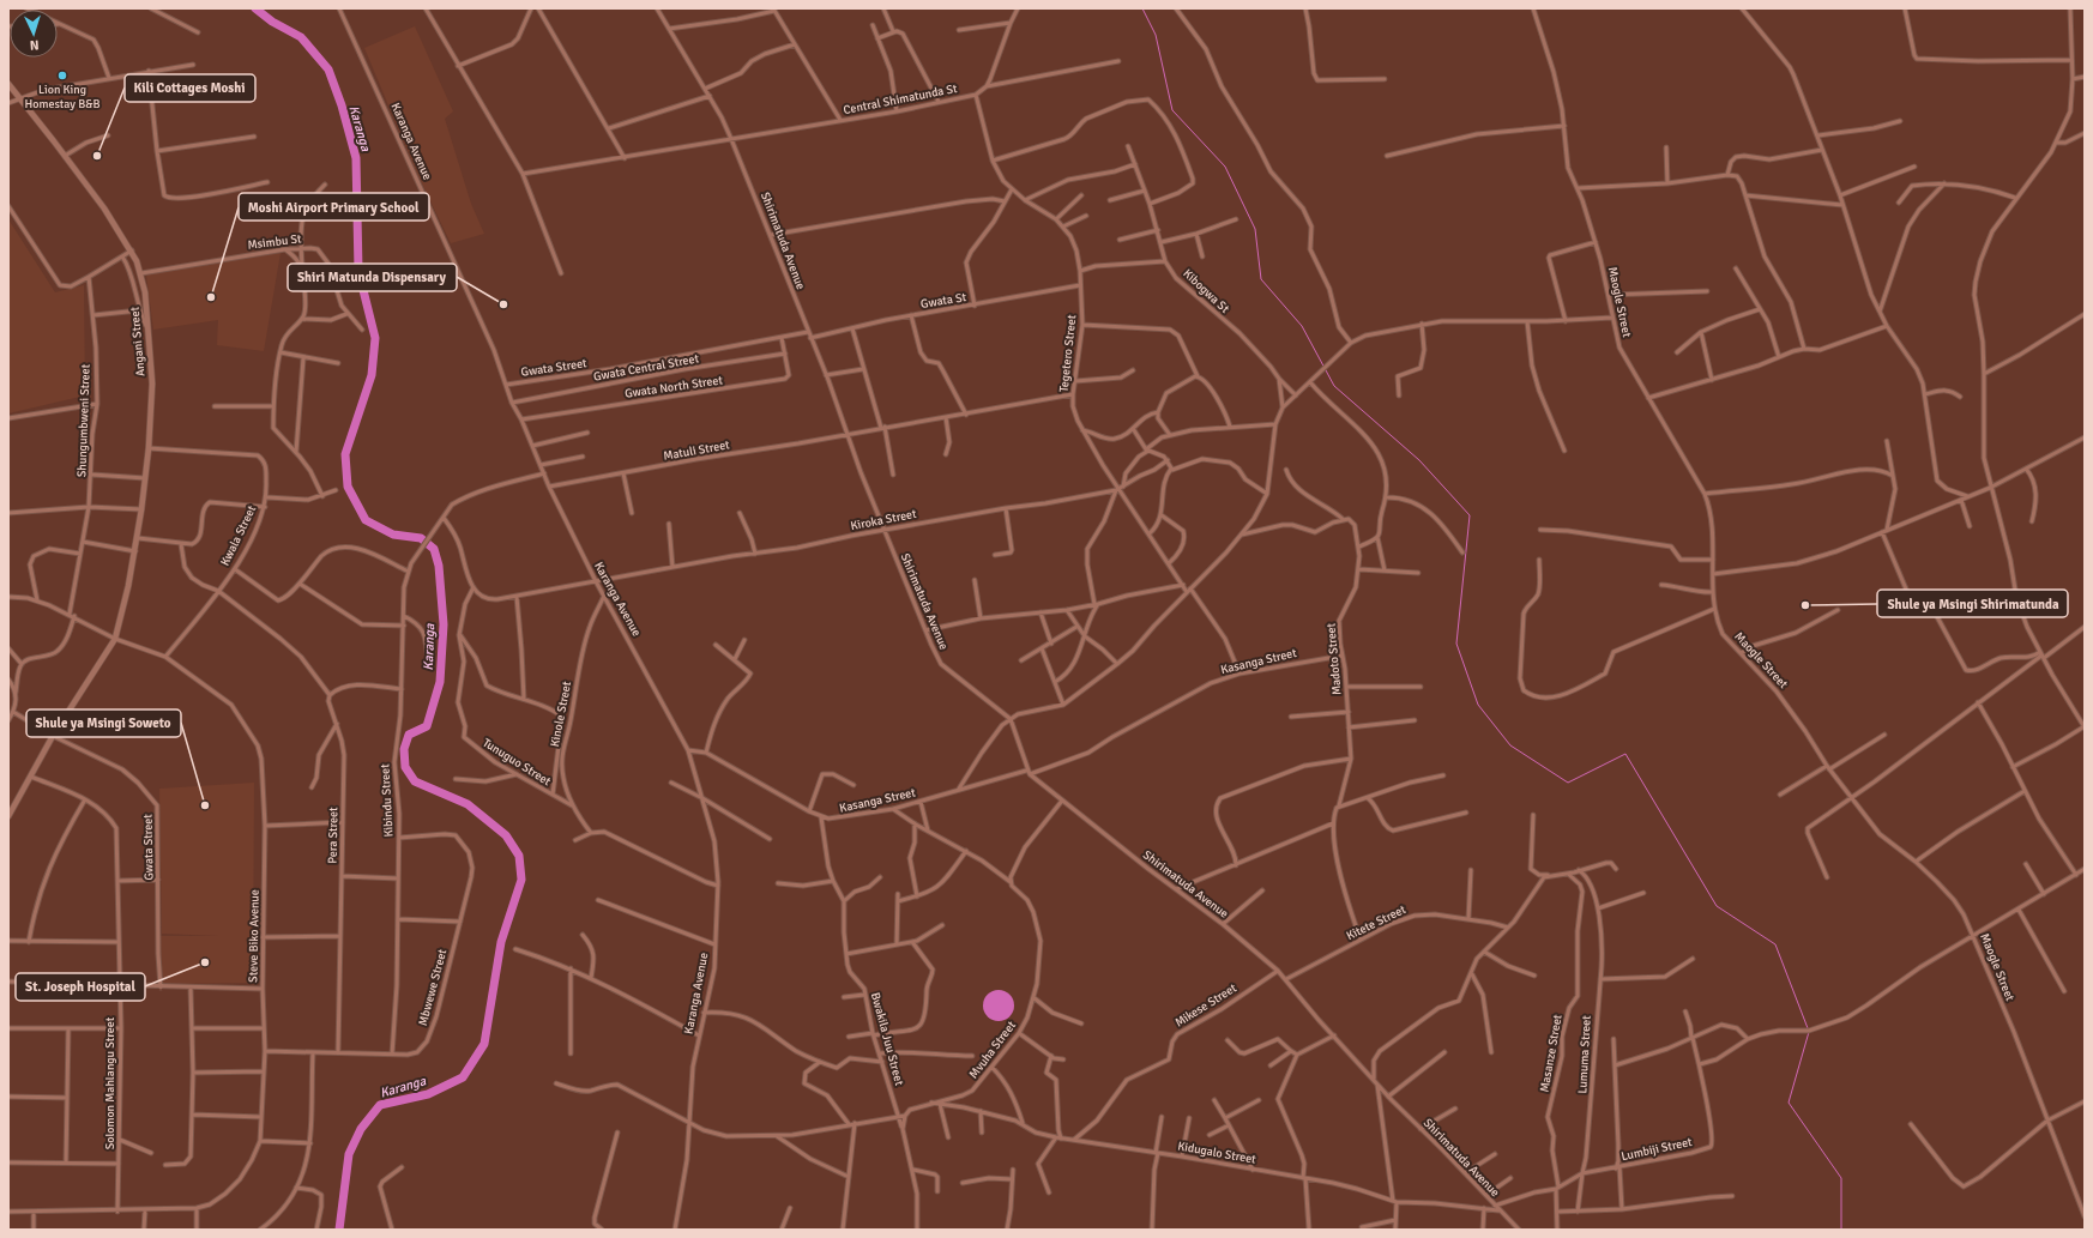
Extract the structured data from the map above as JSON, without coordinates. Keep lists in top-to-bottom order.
{
  "streets": {
    "street": [
      "Central Shimatunda St",
      "Karanga Avenue",
      "Shirimatuda Avenue",
      "Msimbu St",
      "Kibogwa St",
      "Gwata St",
      "Maogle Street",
      "Angani Street",
      "Tegetero Street",
      "Gwata Street",
      "Gwata Central Street",
      "Gwata North Street",
      "Shungumbweni Street",
      "Matuli Street",
      "Kiroka Street",
      "Kwala Street",
      "Madoto Street",
      "Kasanga Street",
      "Kinole Street",
      "Tunuguo Street",
      "Kibindu Street",
      "Pera Street",
      "Kitete Street",
      "Steve Biko Avenue",
      "Mbwewe Street",
      "Mikese Street",
      "Bwakila Juu Street",
      "Mvuha Street",
      "Masanze Street",
      "Lumuma Street",
      "Solomon Mahlangu Street",
      "Lumbiji Street",
      "Kidugalo Street"
    ]
  },
  "crossings": [
    ["Central Shimatunda St", "Shirimatuda Avenue"],
    ["Central Shimatunda St", "Tegetero Street"],
    ["Karanga Avenue", "Gwata Street"],
    ["Karanga Avenue", "Gwata Central Street"],
    ["Karanga Avenue", "Gwata North Street"],
    ["Karanga Avenue", "Matuli Street"],
    ["Karanga Avenue", "Kiroka Street"],
    ["Karanga Avenue", "Kasanga Street"],
    ["Karanga Avenue", "Kinole Street"],
    ["Shirimatuda Avenue", "Gwata St"],
    ["Shirimatuda Avenue", "Gwata Street"],
    ["Shirimatuda Avenue", "Matuli Street"],
    ["Shirimatuda Avenue", "Kiroka Street"],
    ["Shirimatuda Avenue", "Kasanga Street"],
    ["Shirimatuda Avenue", "Kitete Street"],
    ["Shirimatuda Avenue", "Mikese Street"],
    ["Shirimatuda Avenue", "Kidugalo Street"],
    ["Msimbu St", "Angani Street"],
    ["Gwata St", "Tegetero Street"],
    ["Angani Street", "Gwata Street"],
    ["Angani Street", "Kwala Street"],
    ["Angani Street", "Steve Biko Avenue"],
    ["Angani Street", "Solomon Mahlangu Street"],
    ["Tegetero Street", "Matuli Street"],
    ["Tegetero Street", "Kiroka Street"],
    ["Tegetero Street", "Kasanga Street"],
    ["Gwata Street", "Gwata North Street"],
    ["Gwata Central Street", "Gwata North Street"],
    ["Shungumbweni Street", "Steve Biko Avenue"],
    ["Kiroka Street", "Tunuguo Street"],
    ["Kwala Street", "Steve Biko Avenue"],
    ["Madoto Street", "Kasanga Street"],
    ["Kasanga Street", "Bwakila Juu Street"],
    ["Kasanga Street", "Mvuha Street"],
    ["Kinole Street", "Tunuguo Street"],
    ["Kibindu Street", "Mbwewe Street"],
    ["Pera Street", "Mbwewe Street"],
    ["Steve Biko Avenue", "Mbwewe Street"],
    ["Steve Biko Avenue", "Solomon Mahlangu Street"],
    ["Mikese Street", "Kidugalo Street"],
    ["Mvuha Street", "Kidugalo Street"],
    ["Lumuma Street", "Lumbiji Street"]
  ],
  "water": ["Karanga"],
  "places": [
    "Lion King Homestay B&B",
    "Kili Cottages Moshi",
    "Moshi Airport Primary School",
    "Shiri Matunda Dispensary",
    "Shule ya Msingi Shirimatunda",
    "Shule ya Msingi Soweto",
    "St. Joseph Hospital"
  ],
  "north": "bottom"
}
